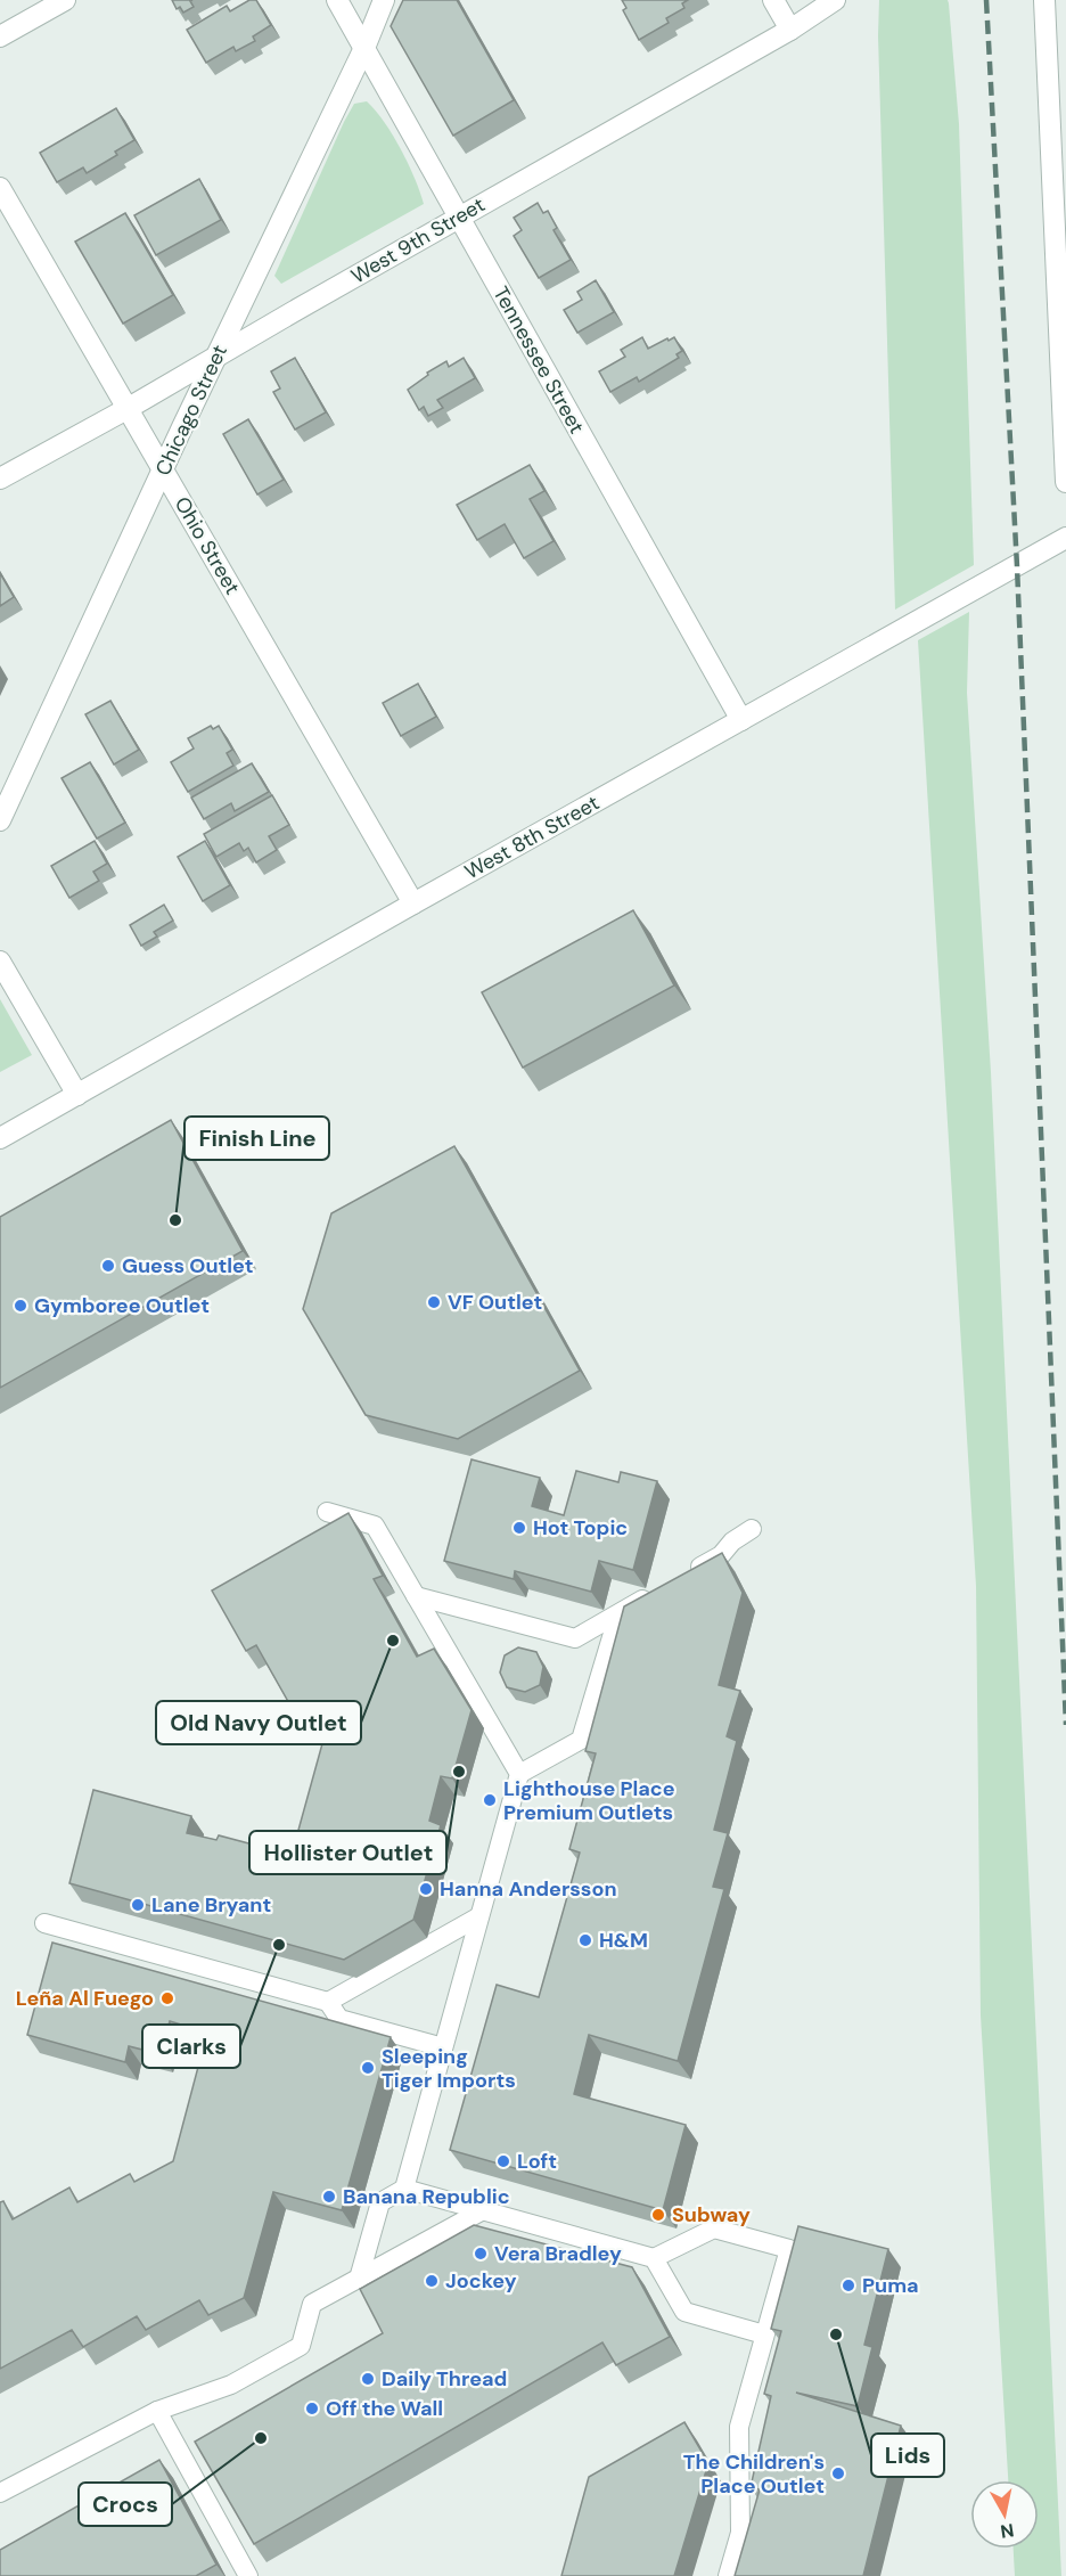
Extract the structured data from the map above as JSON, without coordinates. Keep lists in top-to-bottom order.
{
  "streets": {
    "street": [
      "West 9th Street",
      "Tennessee Street",
      "Chicago Street",
      "Ohio Street",
      "West 8th Street"
    ]
  },
  "crossings": [
    ["West 9th Street", "Tennessee Street"],
    ["West 9th Street", "Chicago Street"],
    ["West 9th Street", "Ohio Street"],
    ["Tennessee Street", "Chicago Street"],
    ["Tennessee Street", "West 8th Street"],
    ["Chicago Street", "Ohio Street"],
    ["Ohio Street", "West 8th Street"]
  ],
  "places": [
    "Finish Line",
    "Guess Outlet",
    "VF Outlet",
    "Gymboree Outlet",
    "Hot Topic",
    "Old Navy Outlet",
    "Hollister Outlet",
    "Lighthouse Place Premium Outlets",
    "Hanna Andersson",
    "Lane Bryant",
    "H&M",
    "Clarks",
    "Leña Al Fuego",
    "Sleeping Tiger Imports",
    "Loft",
    "Banana Republic",
    "Subway",
    "Vera Bradley",
    "Jockey",
    "Puma",
    "Lids",
    "Daily Thread",
    "Off the Wall",
    "Crocs",
    "The Children's Place Outlet"
  ],
  "north": "bottom"
}
